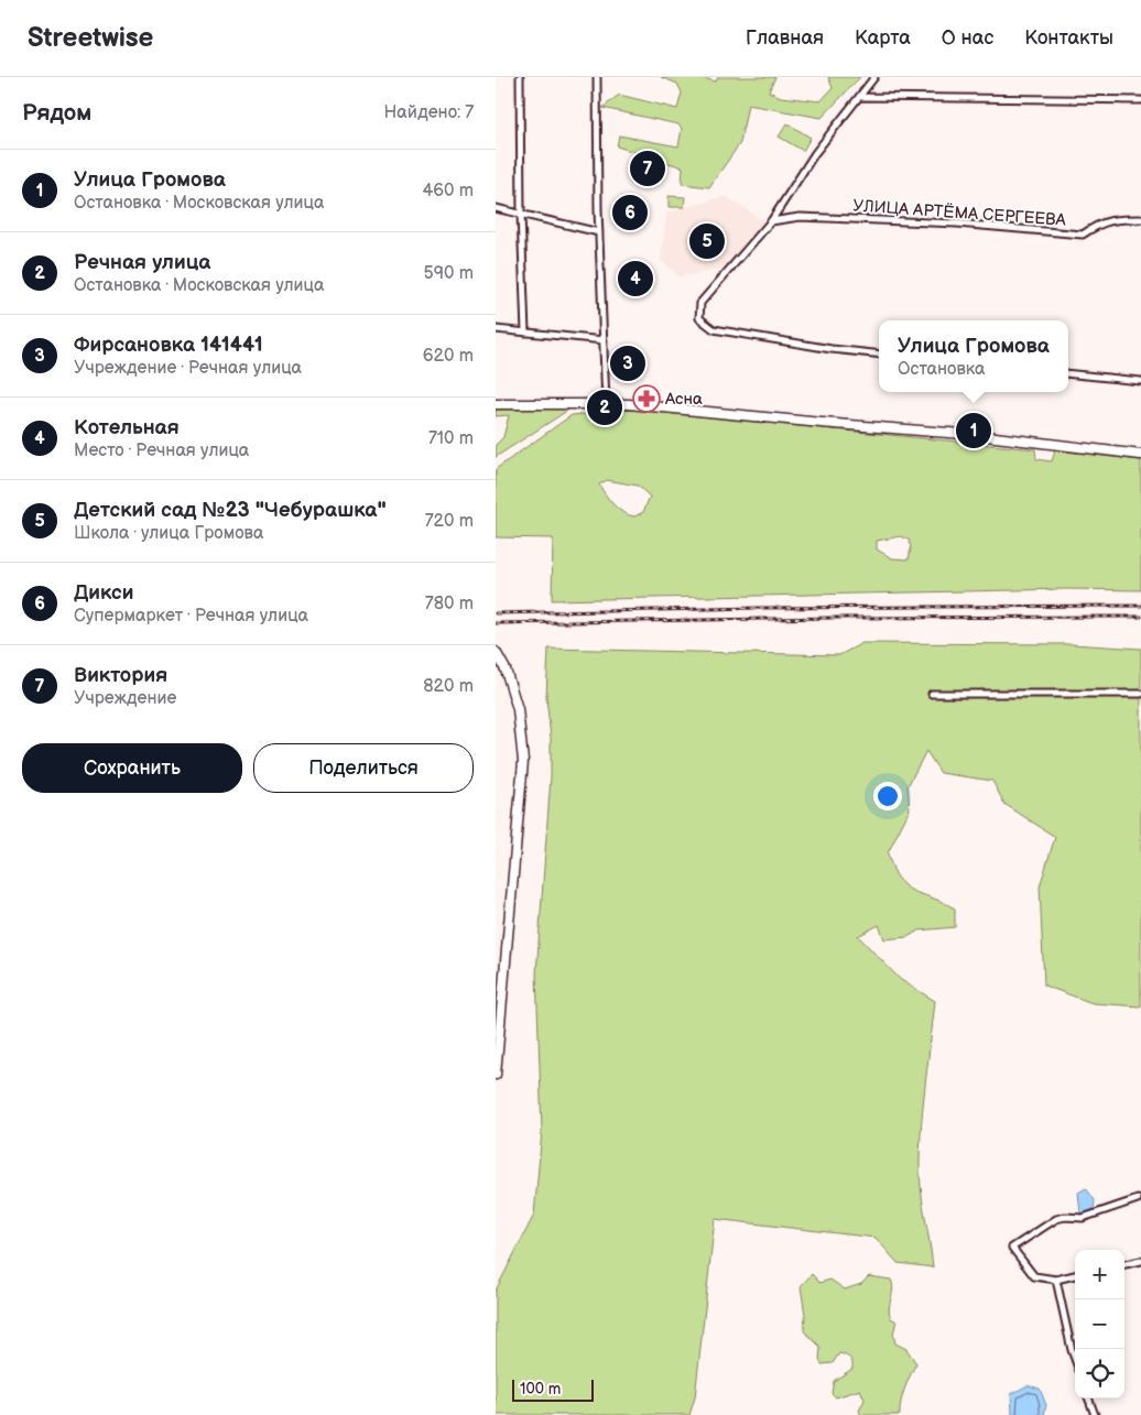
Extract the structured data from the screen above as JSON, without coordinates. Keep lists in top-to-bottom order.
{
  "streets": {
    "street": ["УЛИЦА АРТЁМА СЕРГЕЕВА"]
  },
  "places": {
    "pharmacy": ["Асна"]
  },
  "scale_bar": "100 m",
  "page": {
    "header": "Streetwise",
    "nav": [
      "Главная",
      "Карта",
      "О нас",
      "Контакты"
    ],
    "heading": ["Рядом", "Найдено: 7"],
    "list": [
      {
        "mark": "1",
        "name": "Улица Громова",
        "note": "Остановка · Московская улица",
        "value": "460 m"
      },
      {
        "mark": "2",
        "name": "Речная улица",
        "note": "Остановка · Московская улица",
        "value": "590 m"
      },
      {
        "mark": "3",
        "name": "Фирсановка 141441",
        "note": "Учреждение · Речная улица",
        "value": "620 m"
      },
      {
        "mark": "4",
        "name": "Котельная",
        "note": "Место · Речная улица",
        "value": "710 m"
      },
      {
        "mark": "5",
        "name": "Детский сад №23 \"Чебурашка\"",
        "note": "Школа · улица Громова",
        "value": "720 m"
      },
      {
        "mark": "6",
        "name": "Дикси",
        "note": "Супермаркет · Речная улица",
        "value": "780 m"
      },
      {
        "mark": "7",
        "name": "Виктория",
        "note": "Учреждение",
        "value": "820 m"
      }
    ],
    "pins": [
      "7",
      "6",
      "5",
      "4",
      "3",
      "2",
      "1"
    ],
    "popup": ["Улица Громова", "Остановка"],
    "buttons": ["Сохранить", "Поделиться"],
    "map_buttons": ["+", "−"],
    "scale": "100 m"
  }
}
